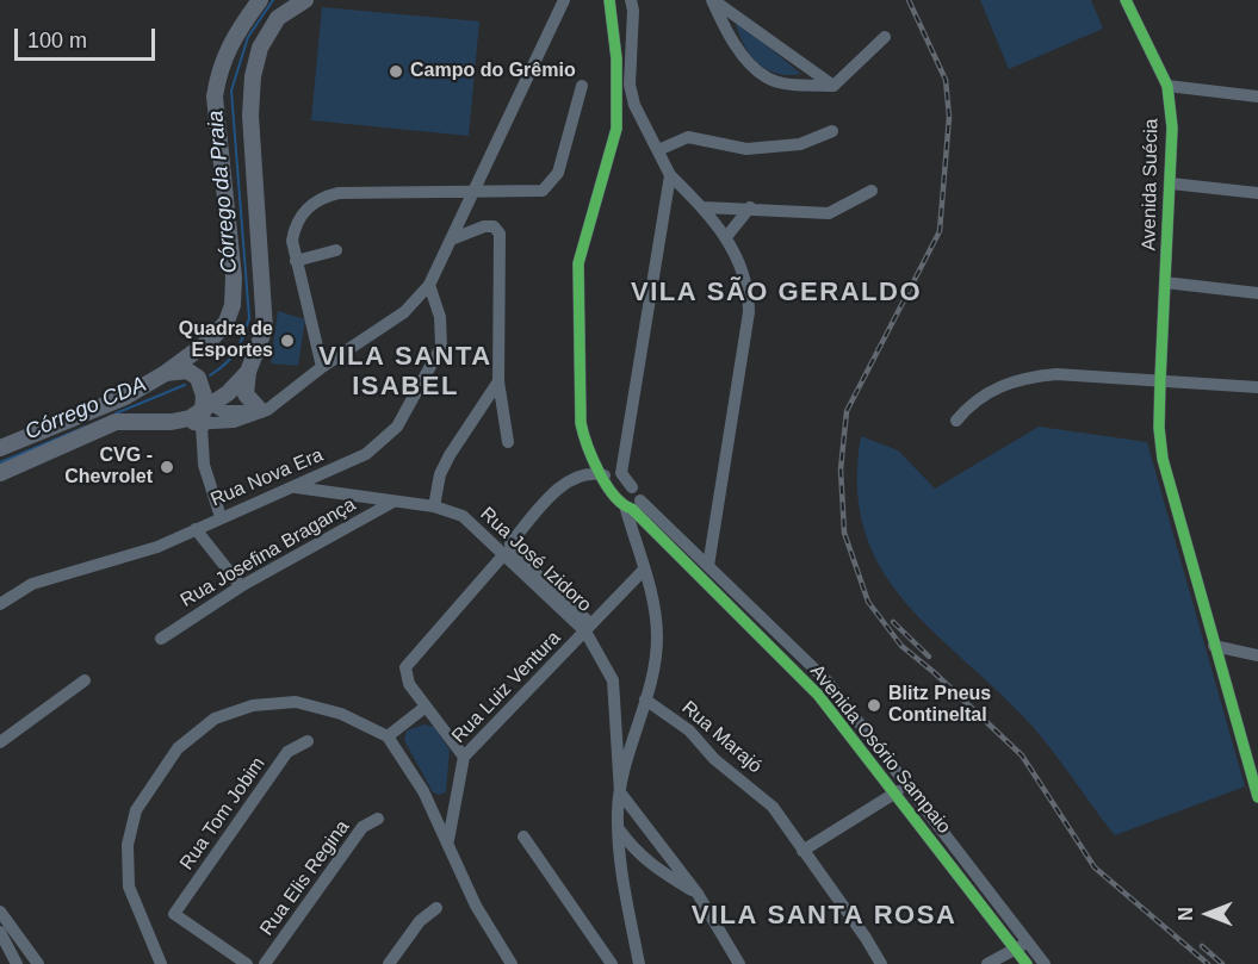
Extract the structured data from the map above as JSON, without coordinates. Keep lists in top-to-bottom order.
{
  "streets": {
    "street": [
      "Avenida Suécia",
      "Rua Nova Era",
      "Rua Josefina Bragança",
      "Rua José Izidoro",
      "Rua Luiz Ventura",
      "Rua Marajó",
      "Avenida Osório Sampaio",
      "Rua Tom Jobim",
      "Rua Elis Regina"
    ]
  },
  "crossings": [
    ["Rua Nova Era", "Rua José Izidoro"],
    ["Rua Josefina Bragança", "Rua José Izidoro"],
    ["Rua José Izidoro", "Rua Luiz Ventura"]
  ],
  "districts": ["VILA SÃO GERALDO", "VILA SANTA ISABEL", "VILA SANTA ROSA"],
  "water": ["Córrego da Praia", "Córrego CDA"],
  "places": [
    "Campo do Grêmio",
    "Quadra de Esportes",
    "CVG - Chevrolet",
    "Blitz Pneus Contineltal"
  ],
  "scale_bar": "100 m",
  "north": "left"
}
